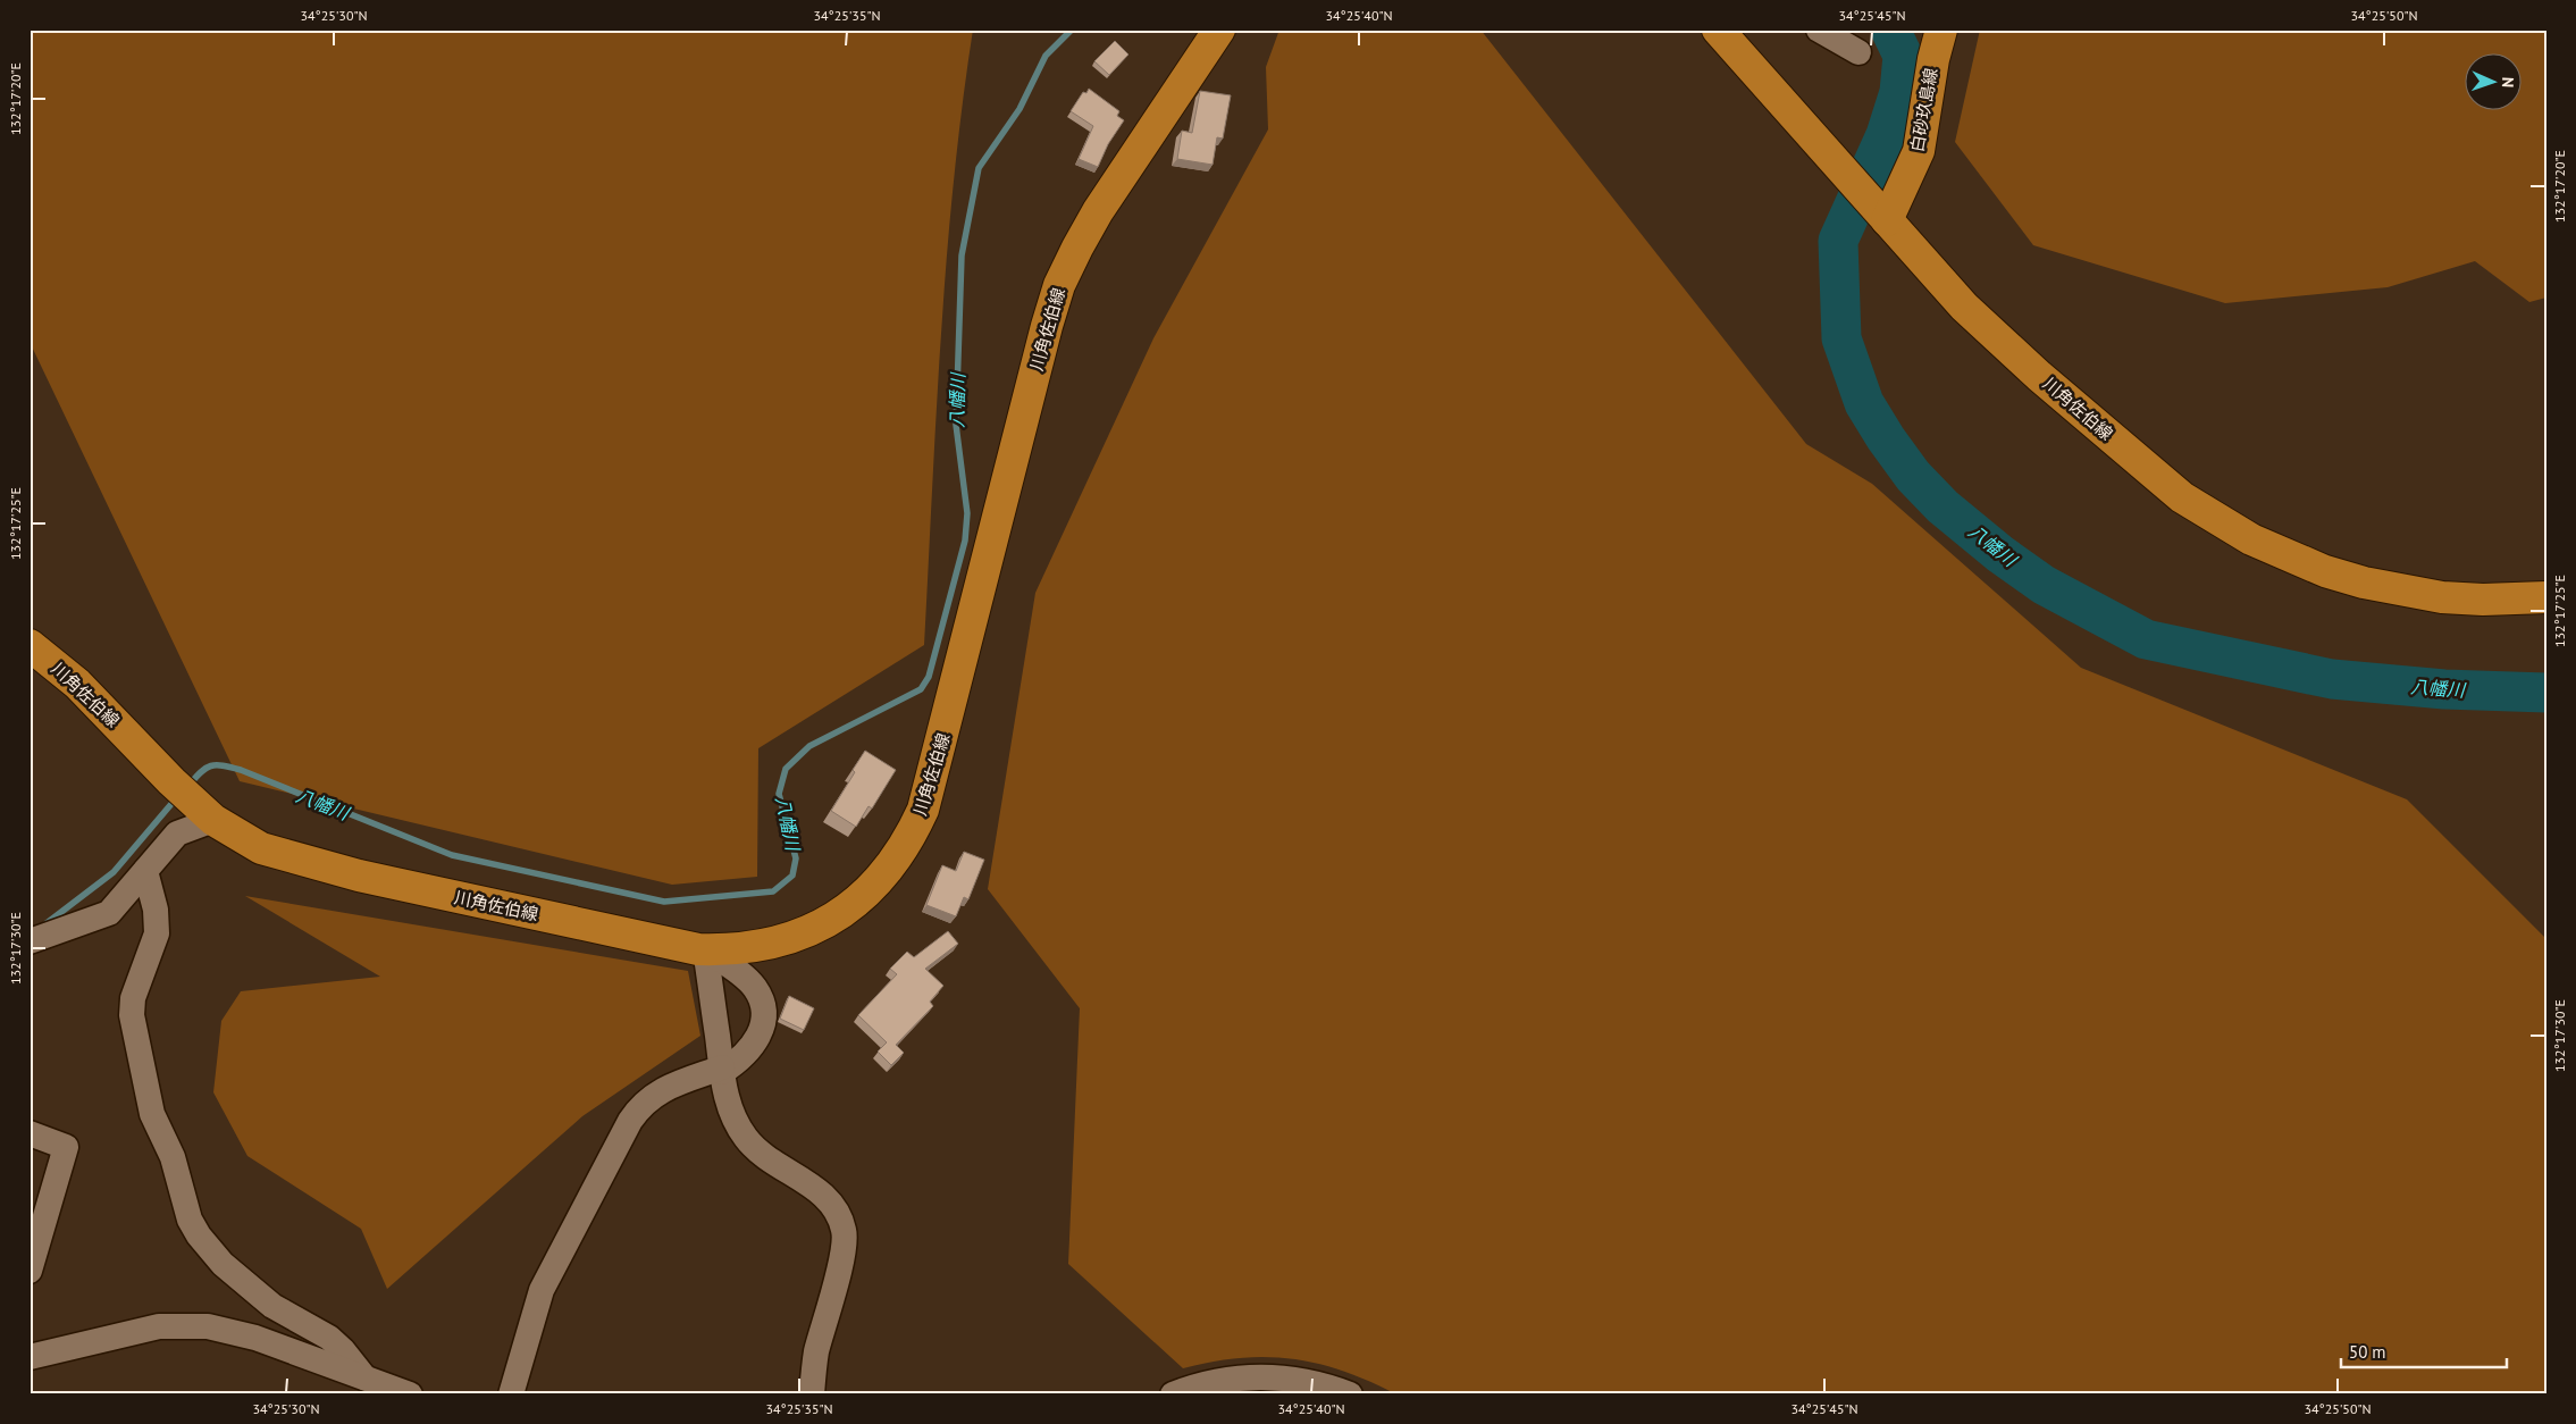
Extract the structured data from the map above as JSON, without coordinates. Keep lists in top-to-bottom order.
{
  "streets": {
    "main road": ["白砂玖島線", "川角佐伯線"]
  },
  "crossings": [
    ["白砂玖島線", "川角佐伯線"]
  ],
  "water": ["八幡川"],
  "scale_bar": "50 m",
  "north": "right",
  "coordinates": [
    "34°25'30\"N",
    "34°25'35\"N",
    "34°25'40\"N",
    "34°25'45\"N",
    "34°25'50\"N",
    "132°17'20\"E",
    "132°17'25\"E",
    "132°17'30\"E"
  ]
}
